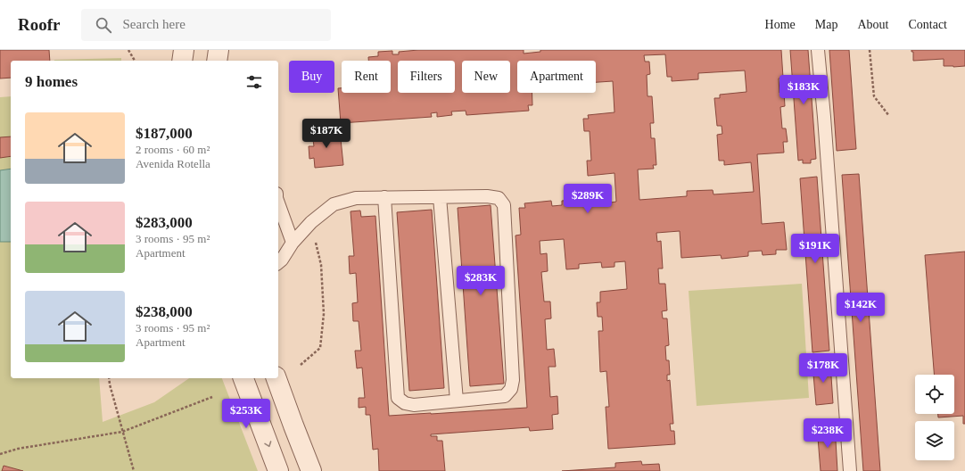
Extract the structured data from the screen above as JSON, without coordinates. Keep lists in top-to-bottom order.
{
  "page": {
    "header": "Roofr",
    "search": "Search here",
    "nav": [
      "Home",
      "Map",
      "About",
      "Contact"
    ],
    "chip": [
      "Buy",
      "Rent",
      "Filters",
      "New",
      "Apartment"
    ],
    "heading": "9 homes",
    "price": [
      "$183K",
      "$187K",
      "$289K",
      "$191K",
      "$283K",
      "$142K",
      "$178K",
      "$253K",
      "$238K"
    ],
    "list": [
      {
        "name": "$187,000",
        "note": "2 rooms · 60 m² · Avenida Rotella"
      },
      {
        "name": "$283,000",
        "note": "3 rooms · 95 m² · Apartment"
      },
      {
        "name": "$238,000",
        "note": "3 rooms · 95 m² · Apartment"
      }
    ]
  }
}
